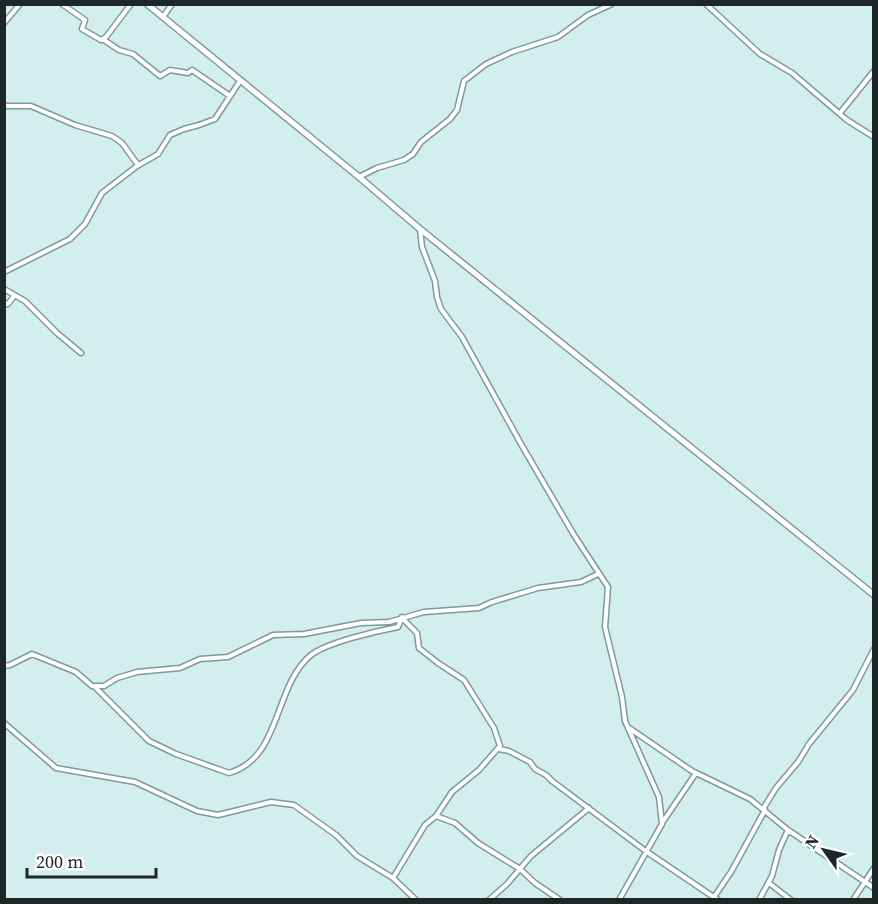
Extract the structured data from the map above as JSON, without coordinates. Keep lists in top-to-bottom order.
{
  "scale_bar": "200 m",
  "north": "top left"
}
